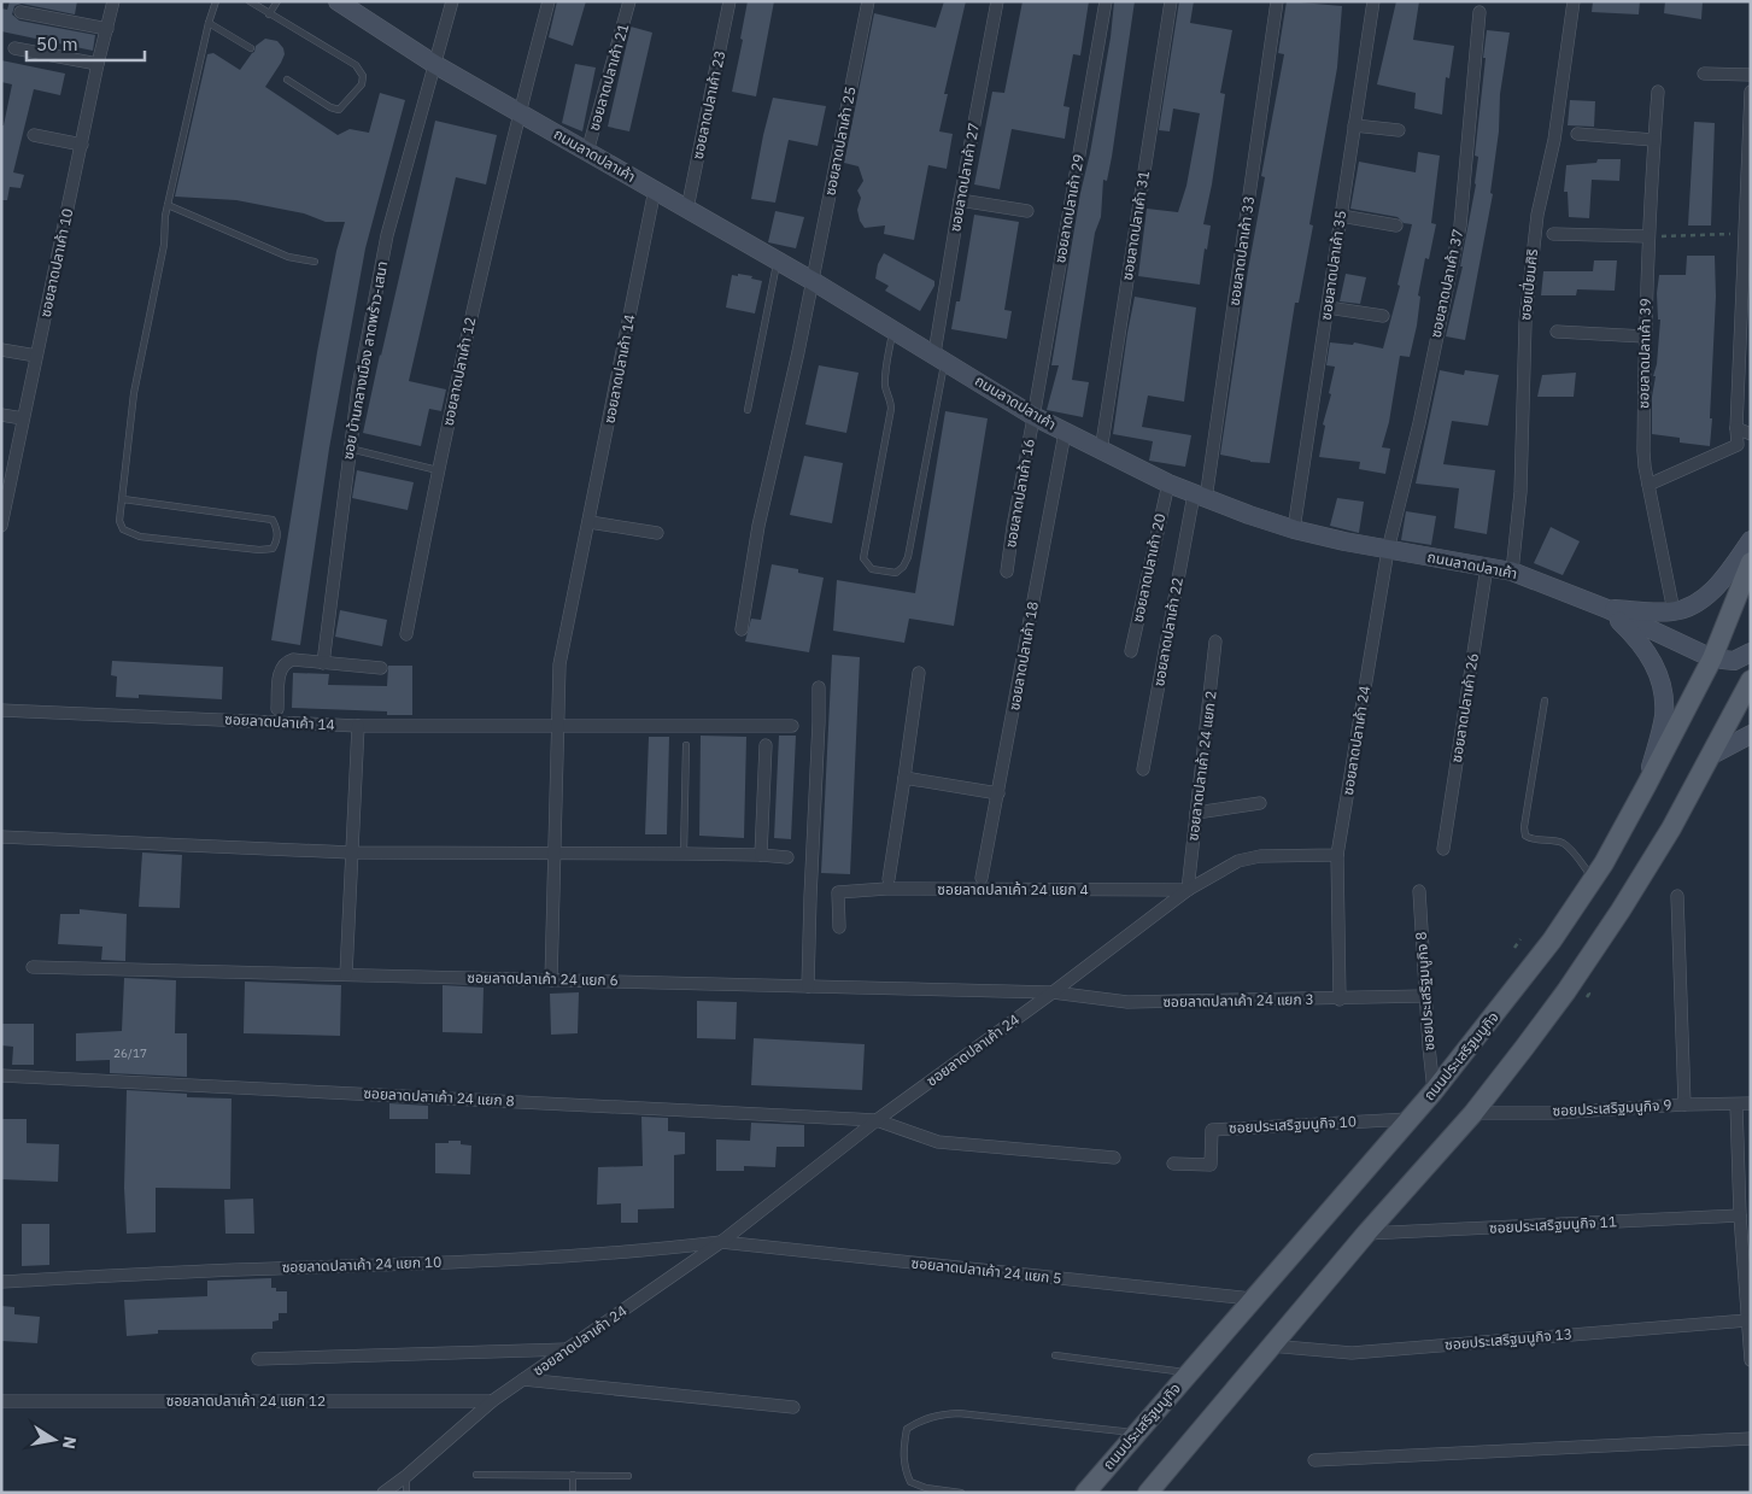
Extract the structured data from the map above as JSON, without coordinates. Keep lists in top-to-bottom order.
{
  "streets": {
    "main road": ["ถนนลาดปลาเค้า", "ถนนประเสริฐมนูกิจ"],
    "street": [
      "ซอยลาดปลาเค้า 21",
      "ซอยลาดปลาเค้า 23",
      "ซอยลาดปลาเค้า 25",
      "ซอยลาดปลาเค้า 27",
      "ซอยลาดปลาเค้า 29",
      "ซอยลาดปลาเค้า 31",
      "ซอยลาดปลาเค้า 33",
      "ซอยลาดปลาเค้า 10",
      "ซอยลาดปลาเค้า 35",
      "ซอยลาดปลาเค้า 37",
      "ซอยเปี่ยมศิริ",
      "ซอยลาดปลาเค้า 39",
      "ซอย บ้านกลางเมือง ลาดพร้าว-เสนา",
      "ซอยลาดปลาเค้า 14",
      "ซอยลาดปลาเค้า 12",
      "ซอยลาดปลาเค้า 16",
      "ซอยลาดปลาเค้า 20",
      "ซอยลาดปลาเค้า 22",
      "ซอยลาดปลาเค้า 18",
      "ซอยลาดปลาเค้า 26",
      "ซอยลาดปลาเค้า 24",
      "ซอยลาดปลาเค้า 24 แยก 2",
      "ซอยลาดปลาเค้า 24 แยก 4",
      "ซอยลาดปลาเค้า 24 แยก 6",
      "ซอยประเสริฐมนูกิจ 8",
      "ซอยลาดปลาเค้า 24 แยก 3",
      "ซอยลาดปลาเค้า 24 แยก 8",
      "ซอยประเสริฐมนูกิจ 9",
      "ซอยประเสริฐมนูกิจ 10",
      "ซอยประเสริฐมนูกิจ 11",
      "ซอยลาดปลาเค้า 24 แยก 10",
      "ซอยลาดปลาเค้า 24 แยก 5",
      "ซอยประเสริฐมนูกิจ 13",
      "ซอยลาดปลาเค้า 24 แยก 12"
    ]
  },
  "crossings": [
    ["ซอยลาดปลาเค้า 21", "ถนนลาดปลาเค้า"],
    ["ซอยลาดปลาเค้า 23", "ถนนลาดปลาเค้า"],
    ["ซอยลาดปลาเค้า 25", "ถนนลาดปลาเค้า"],
    ["ถนนลาดปลาเค้า", "ซอยลาดปลาเค้า 27"],
    ["ถนนลาดปลาเค้า", "ซอยลาดปลาเค้า 29"],
    ["ถนนลาดปลาเค้า", "ซอยลาดปลาเค้า 31"],
    ["ถนนลาดปลาเค้า", "ซอยลาดปลาเค้า 33"],
    ["ถนนลาดปลาเค้า", "ซอยลาดปลาเค้า 35"],
    ["ถนนลาดปลาเค้า", "ซอยลาดปลาเค้า 37"],
    ["ถนนลาดปลาเค้า", "ซอยเปี่ยมศิริ"],
    ["ถนนลาดปลาเค้า", "ซอย บ้านกลางเมือง ลาดพร้าว-เสนา"],
    ["ถนนลาดปลาเค้า", "ซอยลาดปลาเค้า 14"],
    ["ถนนลาดปลาเค้า", "ซอยลาดปลาเค้า 12"],
    ["ถนนลาดปลาเค้า", "ซอยลาดปลาเค้า 16"],
    ["ถนนลาดปลาเค้า", "ซอยลาดปลาเค้า 20"],
    ["ถนนลาดปลาเค้า", "ซอยลาดปลาเค้า 22"],
    ["ถนนลาดปลาเค้า", "ซอยลาดปลาเค้า 18"],
    ["ถนนลาดปลาเค้า", "ซอยลาดปลาเค้า 26"],
    ["ถนนลาดปลาเค้า", "ซอยลาดปลาเค้า 24"],
    ["ถนนลาดปลาเค้า", "ถนนประเสริฐมนูกิจ"],
    ["ซอยลาดปลาเค้า 29", "ซอยลาดปลาเค้า 16"],
    ["ซอยลาดปลาเค้า 33", "ซอยลาดปลาเค้า 22"],
    ["ซอยลาดปลาเค้า 37", "ซอยลาดปลาเค้า 24"],
    ["ซอยลาดปลาเค้า 14", "ซอยลาดปลาเค้า 24 แยก 6"],
    ["ซอยลาดปลาเค้า 24", "ซอยลาดปลาเค้า 24 แยก 2"],
    ["ซอยลาดปลาเค้า 24", "ซอยลาดปลาเค้า 24 แยก 4"],
    ["ซอยลาดปลาเค้า 24", "ซอยลาดปลาเค้า 24 แยก 6"],
    ["ซอยลาดปลาเค้า 24", "ซอยลาดปลาเค้า 24 แยก 3"],
    ["ซอยลาดปลาเค้า 24", "ซอยลาดปลาเค้า 24 แยก 8"],
    ["ซอยลาดปลาเค้า 24", "ซอยลาดปลาเค้า 24 แยก 10"],
    ["ซอยลาดปลาเค้า 24", "ซอยลาดปลาเค้า 24 แยก 5"],
    ["ซอยลาดปลาเค้า 24", "ซอยลาดปลาเค้า 24 แยก 12"],
    ["ซอยลาดปลาเค้า 24 แยก 2", "ซอยลาดปลาเค้า 24 แยก 4"],
    ["ซอยลาดปลาเค้า 24 แยก 6", "ซอยลาดปลาเค้า 24 แยก 3"],
    ["ซอยประเสริฐมนูกิจ 8", "ซอยลาดปลาเค้า 24 แยก 3"],
    ["ซอยประเสริฐมนูกิจ 8", "ถนนประเสริฐมนูกิจ"],
    ["ถนนประเสริฐมนูกิจ", "ซอยประเสริฐมนูกิจ 10"],
    ["ถนนประเสริฐมนูกิจ", "ซอยลาดปลาเค้า 24 แยก 5"],
    ["ซอยลาดปลาเค้า 24 แยก 10", "ซอยลาดปลาเค้า 24 แยก 5"]
  ],
  "house_numbers": ["26/17"],
  "scale_bar": "50 m",
  "north": "right"
}
